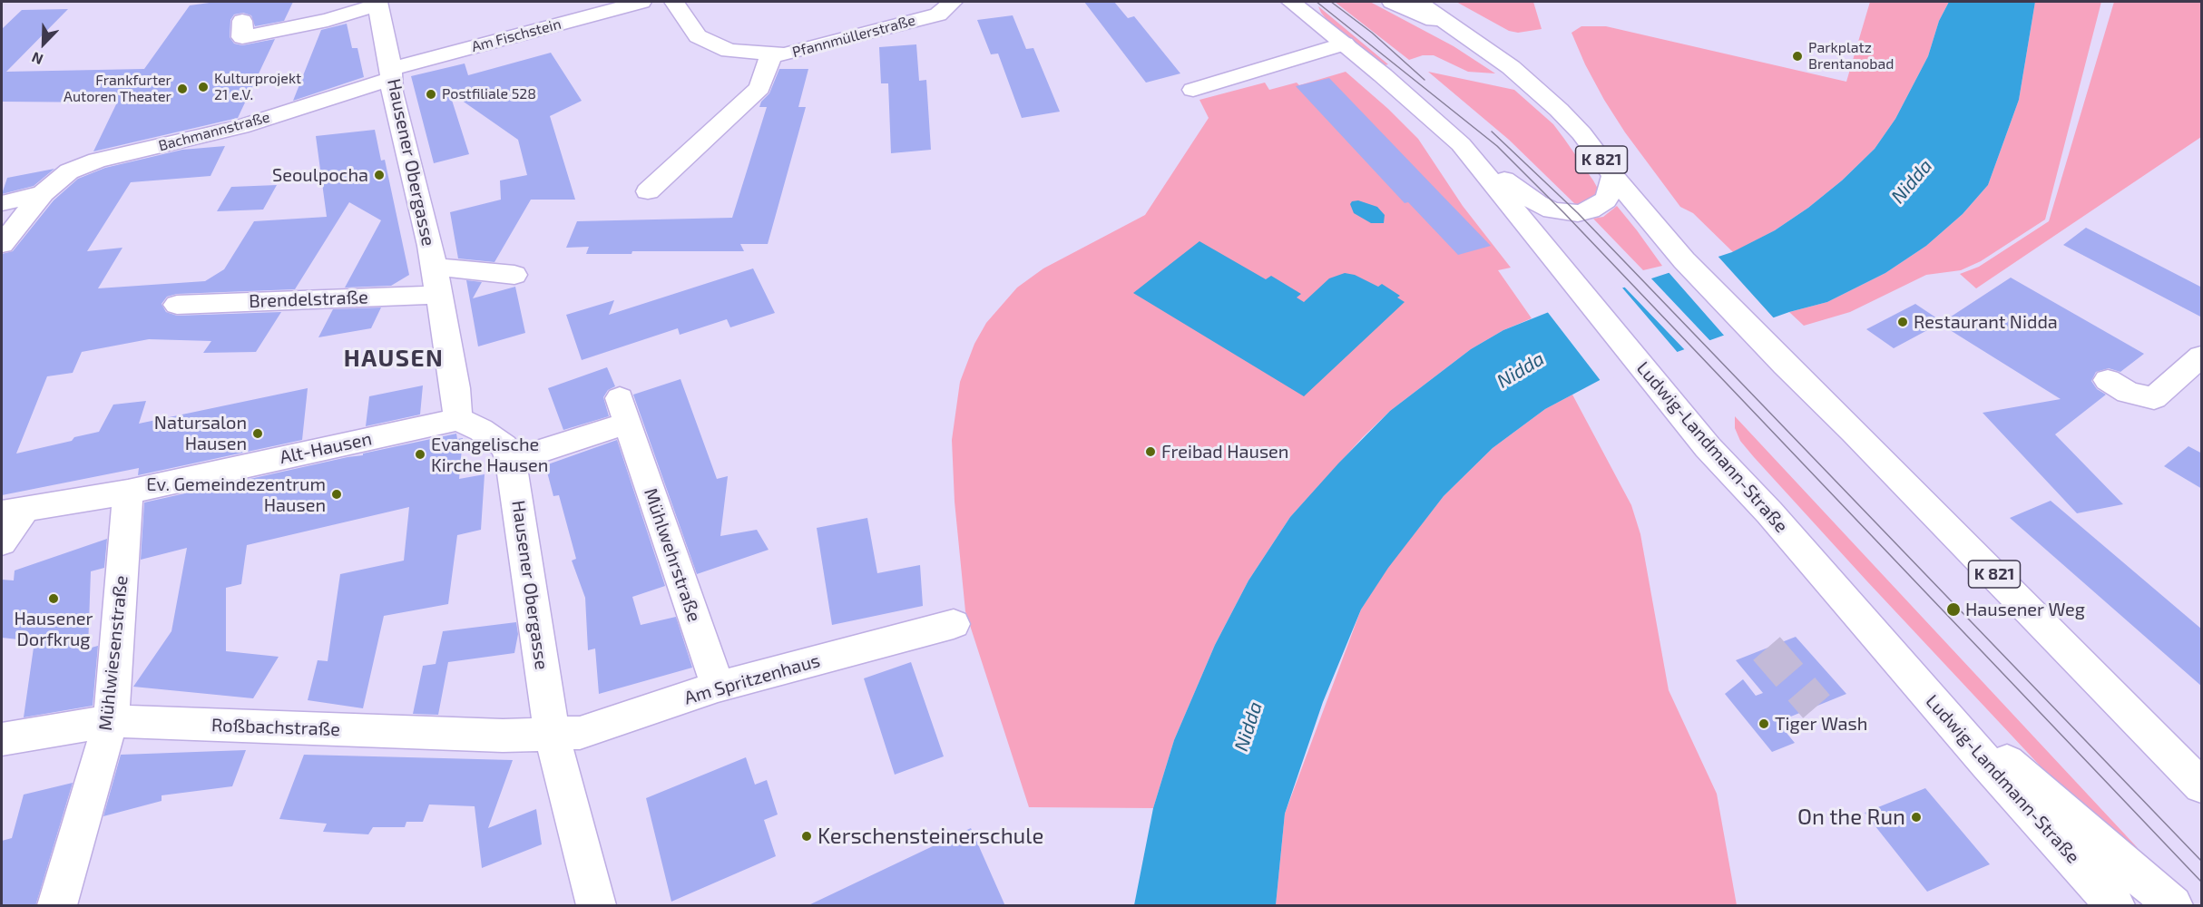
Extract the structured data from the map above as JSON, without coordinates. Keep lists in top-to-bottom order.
{
  "streets": {
    "street": [
      "Am Fischstein",
      "Pfannmüllerstraße",
      "Bachmannstraße",
      "K 821",
      "Hausener Obergasse",
      "Brendelstraße",
      "Ludwig-Landmann-Straße",
      "Alt-Hausen",
      "Mühlwehrstraße",
      "Mühlwiesenstraße",
      "Am Spritzenhaus",
      "Roßbachstraße"
    ]
  },
  "crossings": [
    ["Am Fischstein", "Bachmannstraße"],
    ["Am Fischstein", "Hausener Obergasse"],
    ["Bachmannstraße", "Hausener Obergasse"],
    ["Hausener Obergasse", "Brendelstraße"],
    ["Hausener Obergasse", "Alt-Hausen"],
    ["Hausener Obergasse", "Mühlwehrstraße"],
    ["Hausener Obergasse", "Am Spritzenhaus"],
    ["Hausener Obergasse", "Roßbachstraße"],
    ["Alt-Hausen", "Mühlwiesenstraße"],
    ["Mühlwehrstraße", "Am Spritzenhaus"],
    ["Mühlwiesenstraße", "Roßbachstraße"],
    ["Am Spritzenhaus", "Roßbachstraße"]
  ],
  "districts": ["HAUSEN"],
  "water": ["Nidda"],
  "places": [
    "Parkplatz Brentanobad",
    "Kulturprojekt 21 e.V.",
    "Frankfurter Autoren Theater",
    "Postfiliale 528",
    "Seoulpocha",
    "Restaurant Nidda",
    "Natursalon Hausen",
    "Freibad Hausen",
    "Evangelische Kirche Hausen",
    "Ev. Gemeindezentrum Hausen",
    "Hausener Dorfkrug",
    "Hausener Weg",
    "Tiger Wash",
    "On the Run",
    "Kerschensteinerschule"
  ],
  "north": "bottom left"
}
